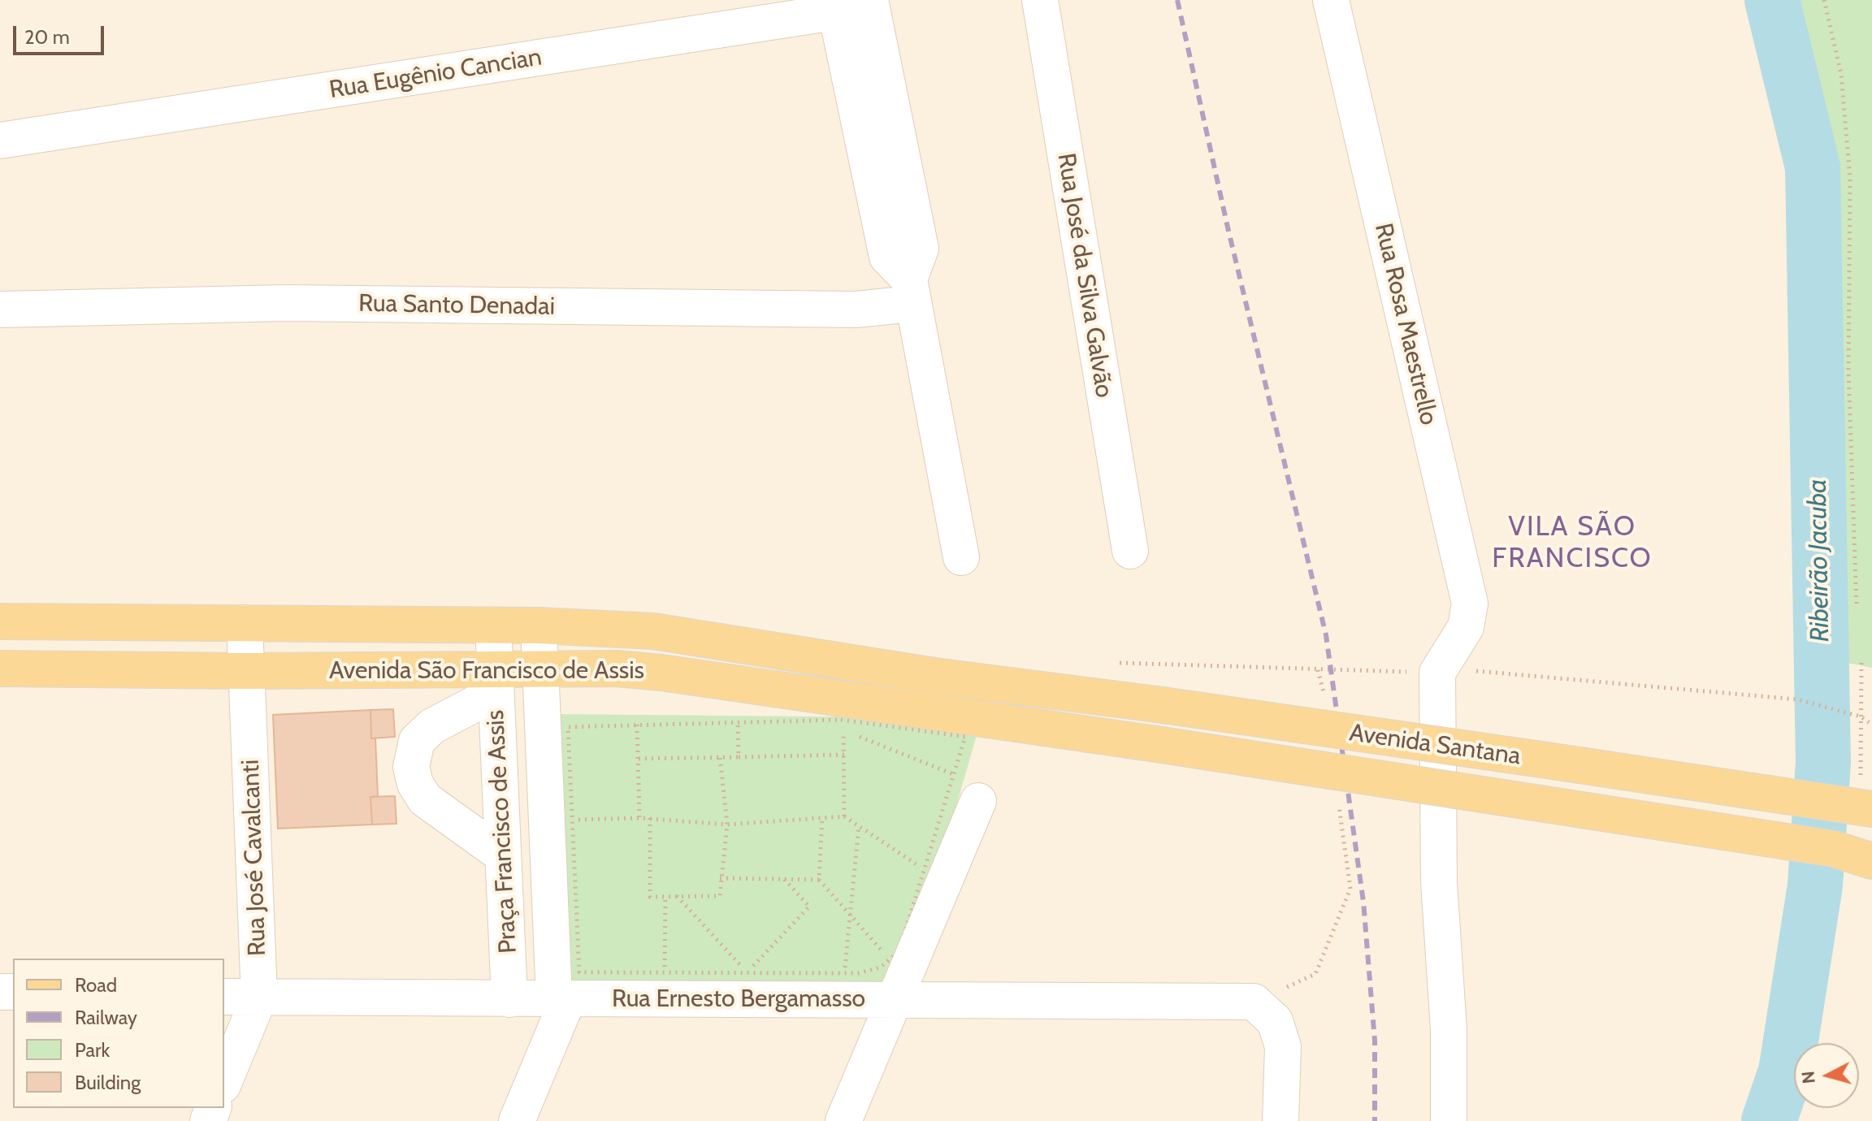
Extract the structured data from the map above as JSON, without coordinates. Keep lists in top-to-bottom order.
{
  "streets": {
    "main road": ["Avenida São Francisco de Assis", "Avenida Santana"],
    "street": [
      "Rua Eugênio Cancian",
      "Rua José da Silva Galvão",
      "Rua Santo Denadai",
      "Rua Rosa Maestrello",
      "Praça Francisco de Assis",
      "Rua José Cavalcanti",
      "Rua Ernesto Bergamasso"
    ]
  },
  "crossings": [
    ["Avenida São Francisco de Assis", "Avenida Santana"],
    ["Avenida São Francisco de Assis", "Praça Francisco de Assis"],
    ["Avenida São Francisco de Assis", "Rua José Cavalcanti"],
    ["Praça Francisco de Assis", "Rua Ernesto Bergamasso"],
    ["Rua José Cavalcanti", "Rua Ernesto Bergamasso"]
  ],
  "districts": ["VILA SÃO FRANCISCO"],
  "water": ["Ribeirão Jacuba"],
  "legend": [
    "Road",
    "Railway",
    "Park",
    "Building"
  ],
  "scale_bar": "20 m",
  "north": "left"
}
